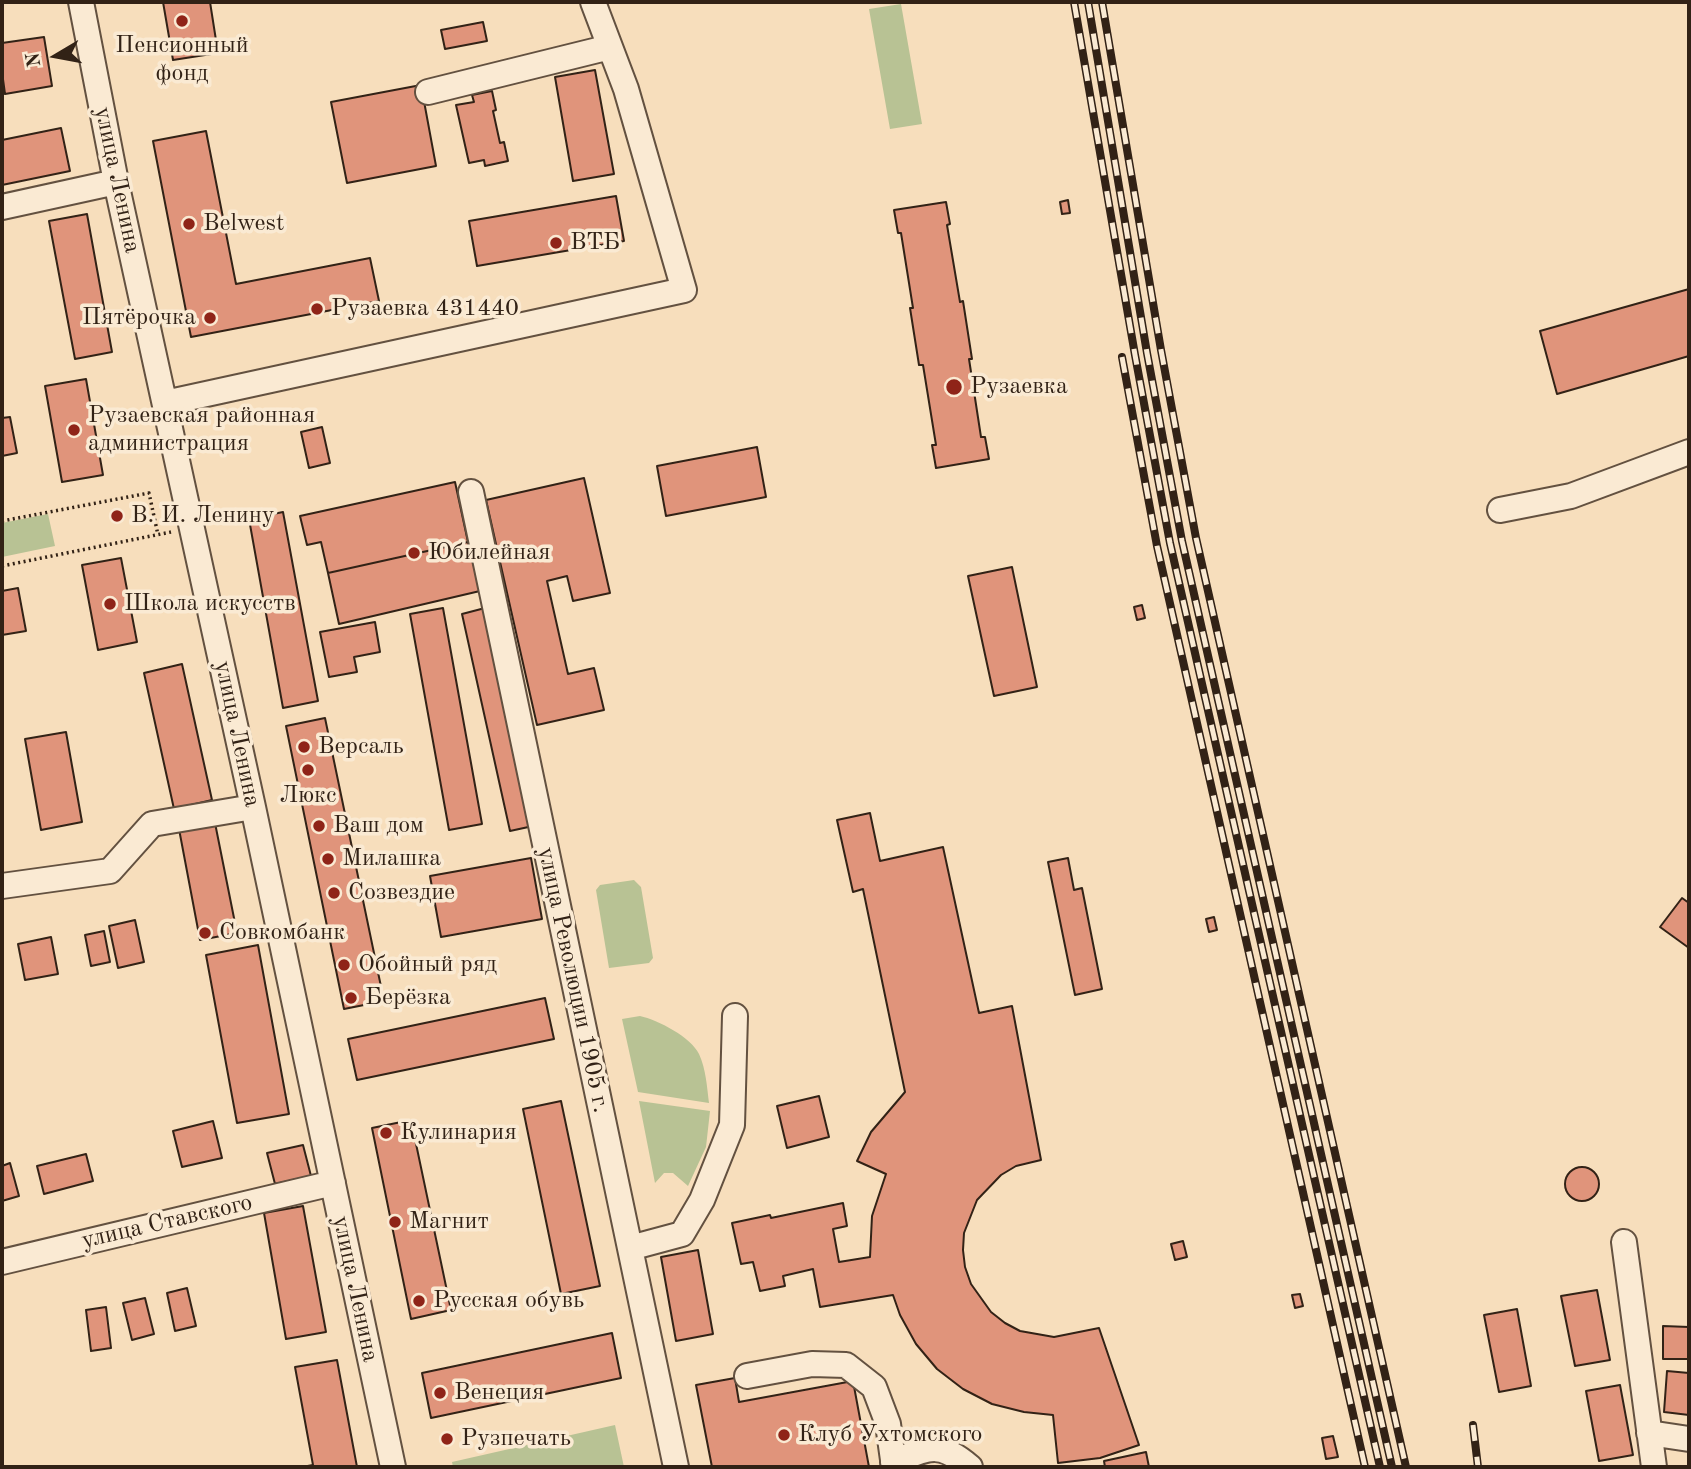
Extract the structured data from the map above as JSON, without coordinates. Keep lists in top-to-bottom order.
{
  "streets": {
    "street": ["улица Ленина", "улица Революции 1905 г.", "улица Ставского"]
  },
  "crossings": [
    ["улица Ленина", "улица Ставского"]
  ],
  "places": [
    "Пенсионный фонд",
    "Belwest",
    "ВТБ",
    "Рузаевка 431440",
    "Пятёрочка",
    "Рузаевка",
    "Рузаевская районная администрация",
    "В. И. Ленину",
    "Юбилейная",
    "Школа искусств",
    "Версаль",
    "Люкс",
    "Ваш дом",
    "Милашка",
    "Созвездие",
    "Совкомбанк",
    "Обойный ряд",
    "Берёзка",
    "Кулинария",
    "Магнит",
    "Русская обувь",
    "Венеция",
    "Клуб Ухтомского",
    "Рузпечать"
  ],
  "north": "left"
}
